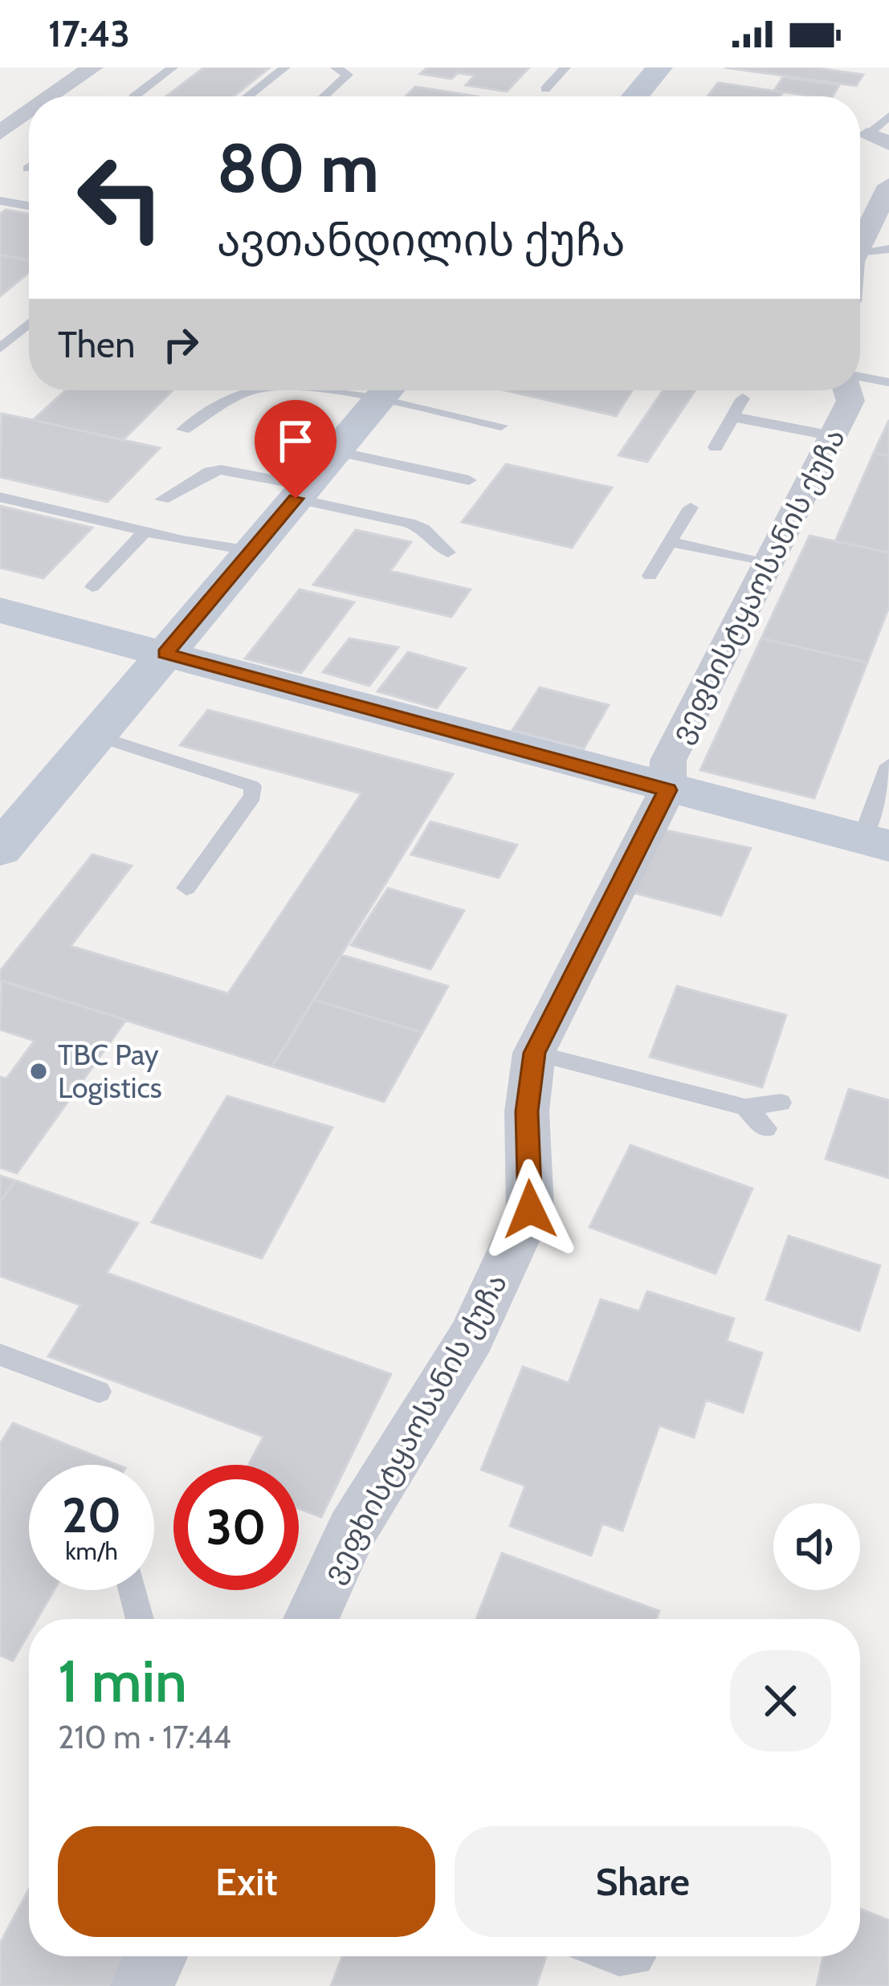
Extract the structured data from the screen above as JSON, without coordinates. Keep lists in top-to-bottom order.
{
  "streets": {
    "street": ["ვეფხისტყაოსანის ქუჩა"]
  },
  "places": ["TBC Pay Logistics"],
  "page": {
    "status": "17:43",
    "turn": ["80 m", "ავთანდილის ქუჩა"],
    "then": "Then",
    "speed": "20 km/h",
    "limit": "30",
    "heading": ["1 min", "210 m · 17:44"],
    "buttons": ["Exit", "Share"]
  }
}
